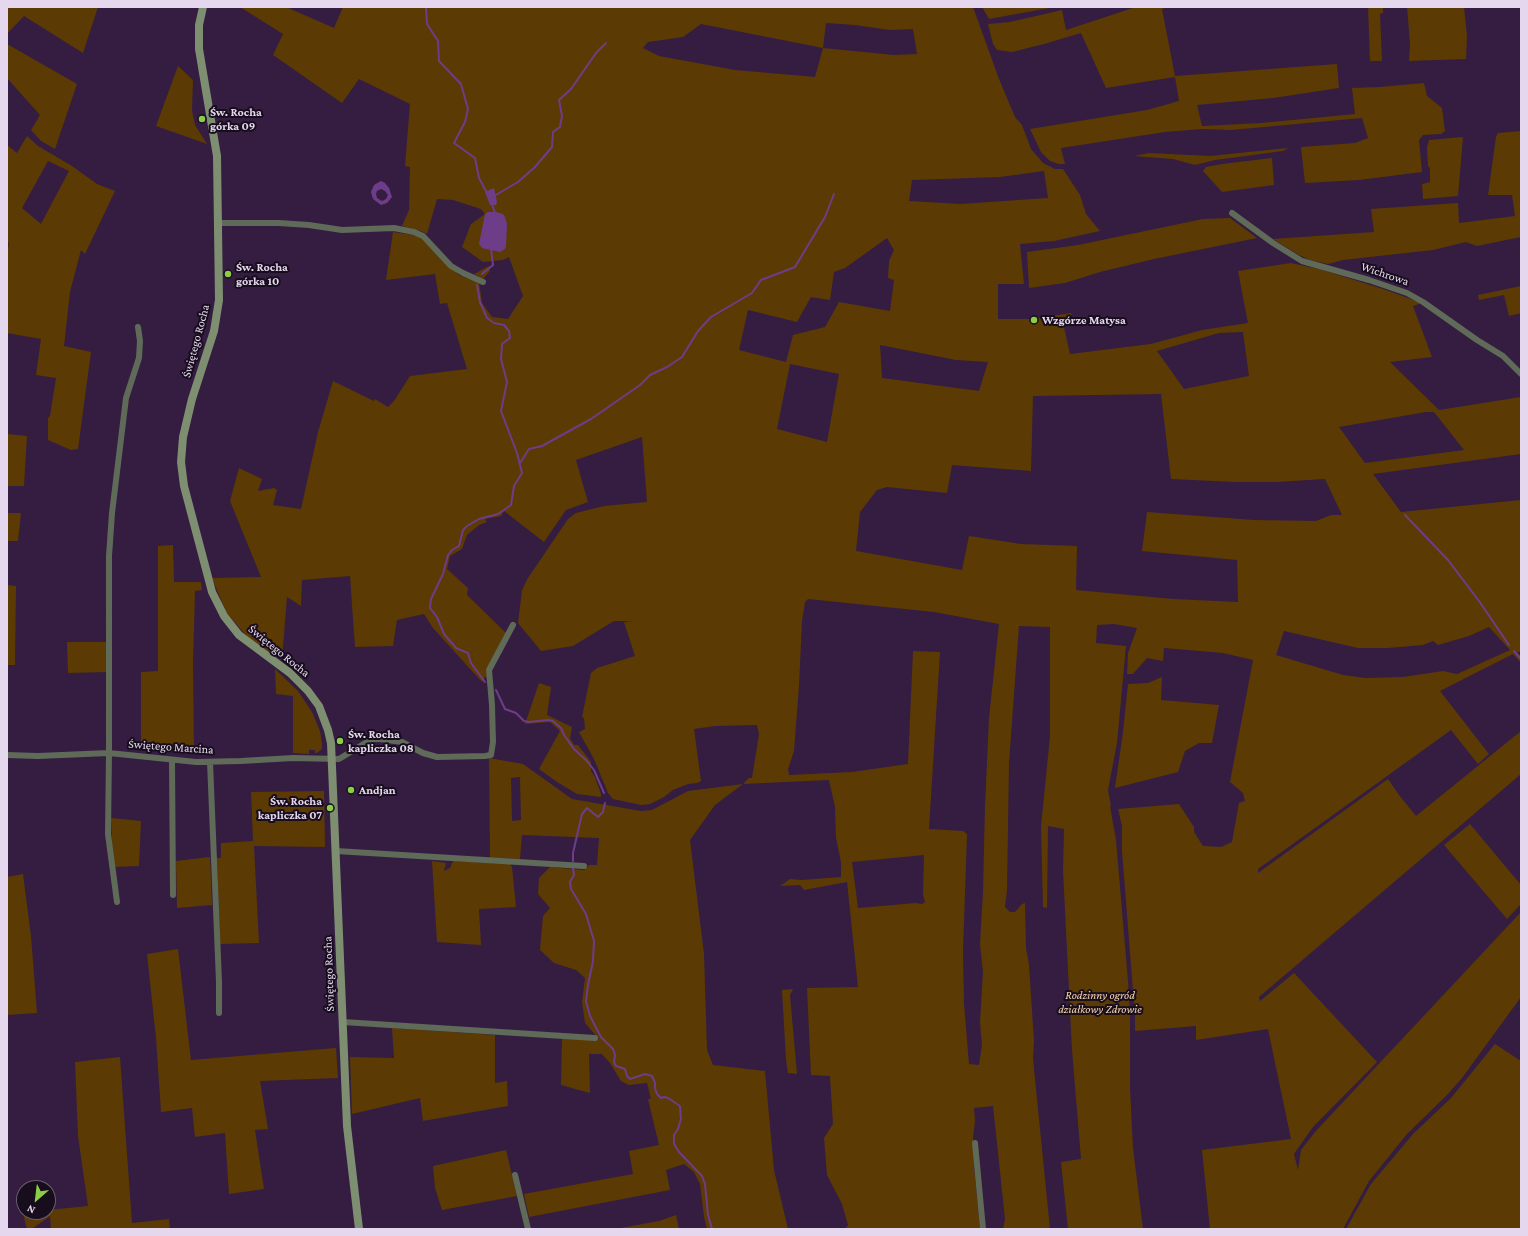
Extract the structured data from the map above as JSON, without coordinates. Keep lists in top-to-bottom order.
{
  "streets": {
    "street": ["Wichrowa", "Świętego Rocha", "Świętego Marcina"]
  },
  "crossings": [
    ["Świętego Rocha", "Świętego Marcina"]
  ],
  "parks": ["Rodzinny ogród działkowy Zdrowie"],
  "places": [
    "Św. Rocha górka 09",
    "Św. Rocha górka 10",
    "Wzgórze Matysa",
    "Św. Rocha kapliczka 08",
    "Andjan",
    "Św. Rocha kapliczka 07"
  ],
  "north": "bottom left"
}
